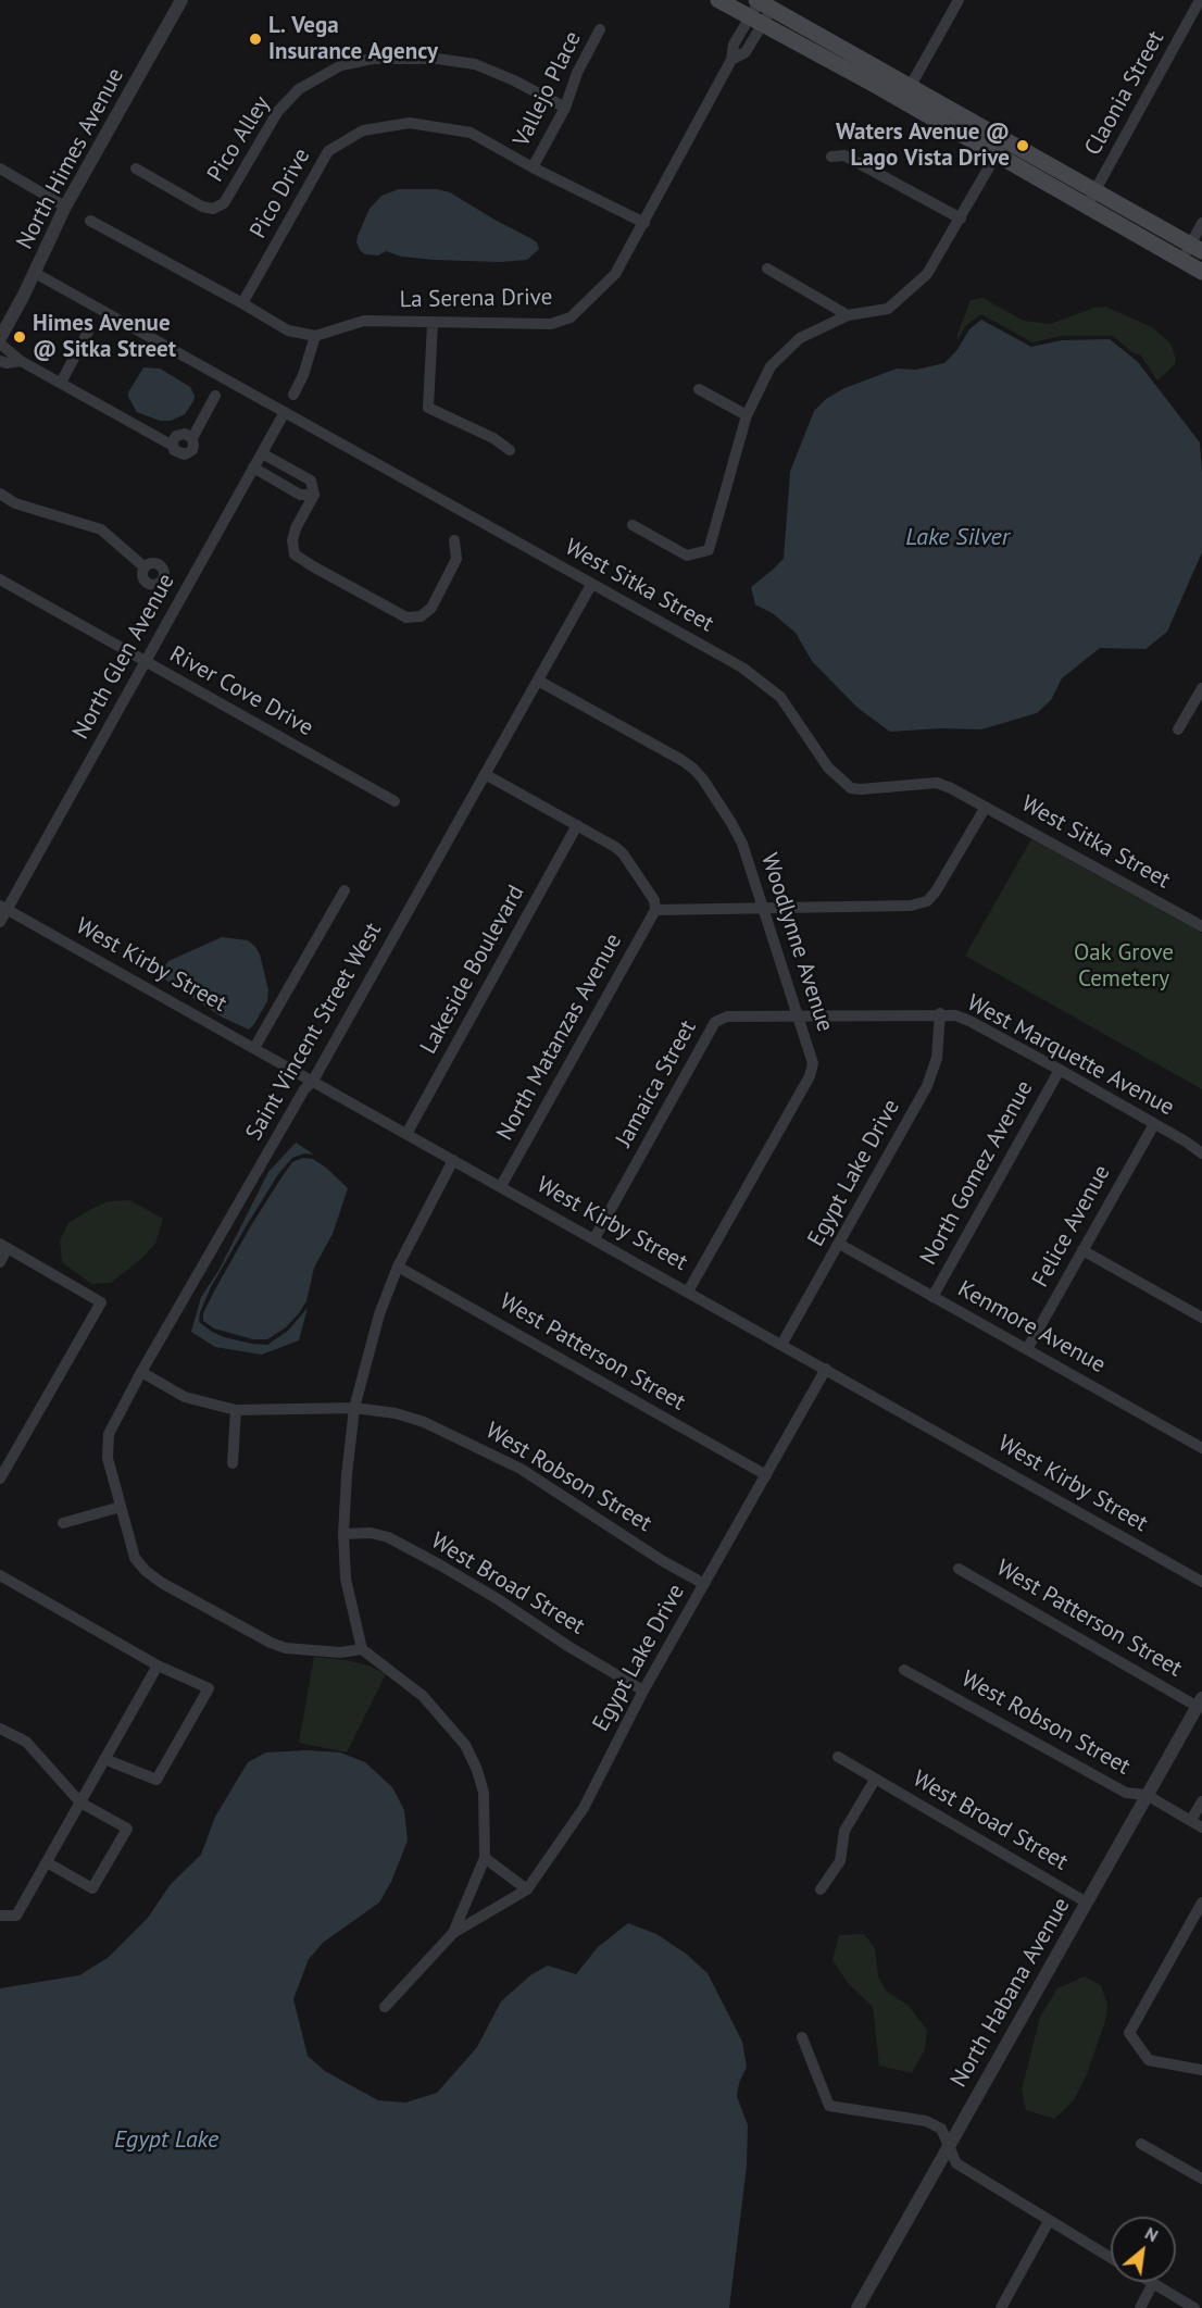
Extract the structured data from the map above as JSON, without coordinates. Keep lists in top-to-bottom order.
{
  "streets": {
    "street": [
      "Vallejo Place",
      "Claonia Street",
      "Pico Alley",
      "North Himes Avenue",
      "Pico Drive",
      "La Serena Drive",
      "West Sitka Street",
      "North Glen Avenue",
      "River Cove Drive",
      "Woodlynne Avenue",
      "West Kirby Street",
      "Lakeside Boulevard",
      "Saint Vincent Street West",
      "North Matanzas Avenue",
      "West Marquette Avenue",
      "Jamaica Street",
      "Egypt Lake Drive",
      "North Gomez Avenue",
      "Felice Avenue",
      "Kenmore Avenue",
      "West Patterson Street",
      "West Robson Street",
      "West Broad Street",
      "North Habana Avenue"
    ]
  },
  "crossings": [
    ["Vallejo Place", "Pico Alley"],
    ["Vallejo Place", "Pico Drive"],
    ["North Himes Avenue", "West Sitka Street"],
    ["Pico Drive", "La Serena Drive"],
    ["West Sitka Street", "North Glen Avenue"],
    ["West Sitka Street", "Saint Vincent Street West"],
    ["North Glen Avenue", "River Cove Drive"],
    ["North Glen Avenue", "West Kirby Street"],
    ["Woodlynne Avenue", "West Kirby Street"],
    ["Woodlynne Avenue", "Saint Vincent Street West"],
    ["Woodlynne Avenue", "West Marquette Avenue"],
    ["Woodlynne Avenue", "Jamaica Street"],
    ["West Kirby Street", "Lakeside Boulevard"],
    ["West Kirby Street", "Saint Vincent Street West"],
    ["West Kirby Street", "North Matanzas Avenue"],
    ["West Kirby Street", "Jamaica Street"],
    ["West Kirby Street", "Egypt Lake Drive"],
    ["Saint Vincent Street West", "West Robson Street"],
    ["West Marquette Avenue", "Jamaica Street"],
    ["West Marquette Avenue", "Egypt Lake Drive"],
    ["West Marquette Avenue", "North Gomez Avenue"],
    ["West Marquette Avenue", "Felice Avenue"],
    ["Egypt Lake Drive", "Kenmore Avenue"],
    ["Egypt Lake Drive", "West Patterson Street"],
    ["Egypt Lake Drive", "West Robson Street"],
    ["Egypt Lake Drive", "West Broad Street"],
    ["North Gomez Avenue", "Kenmore Avenue"],
    ["Felice Avenue", "Kenmore Avenue"],
    ["West Patterson Street", "North Habana Avenue"],
    ["West Robson Street", "North Habana Avenue"],
    ["West Broad Street", "North Habana Avenue"]
  ],
  "water": ["Lake Silver", "Egypt Lake"],
  "parks": ["Oak Grove Cemetery"],
  "places": ["L. Vega Insurance Agency", "Waters Avenue @ Lago Vista Drive", "Himes Avenue @ Sitka Street"],
  "north": "top right"
}
